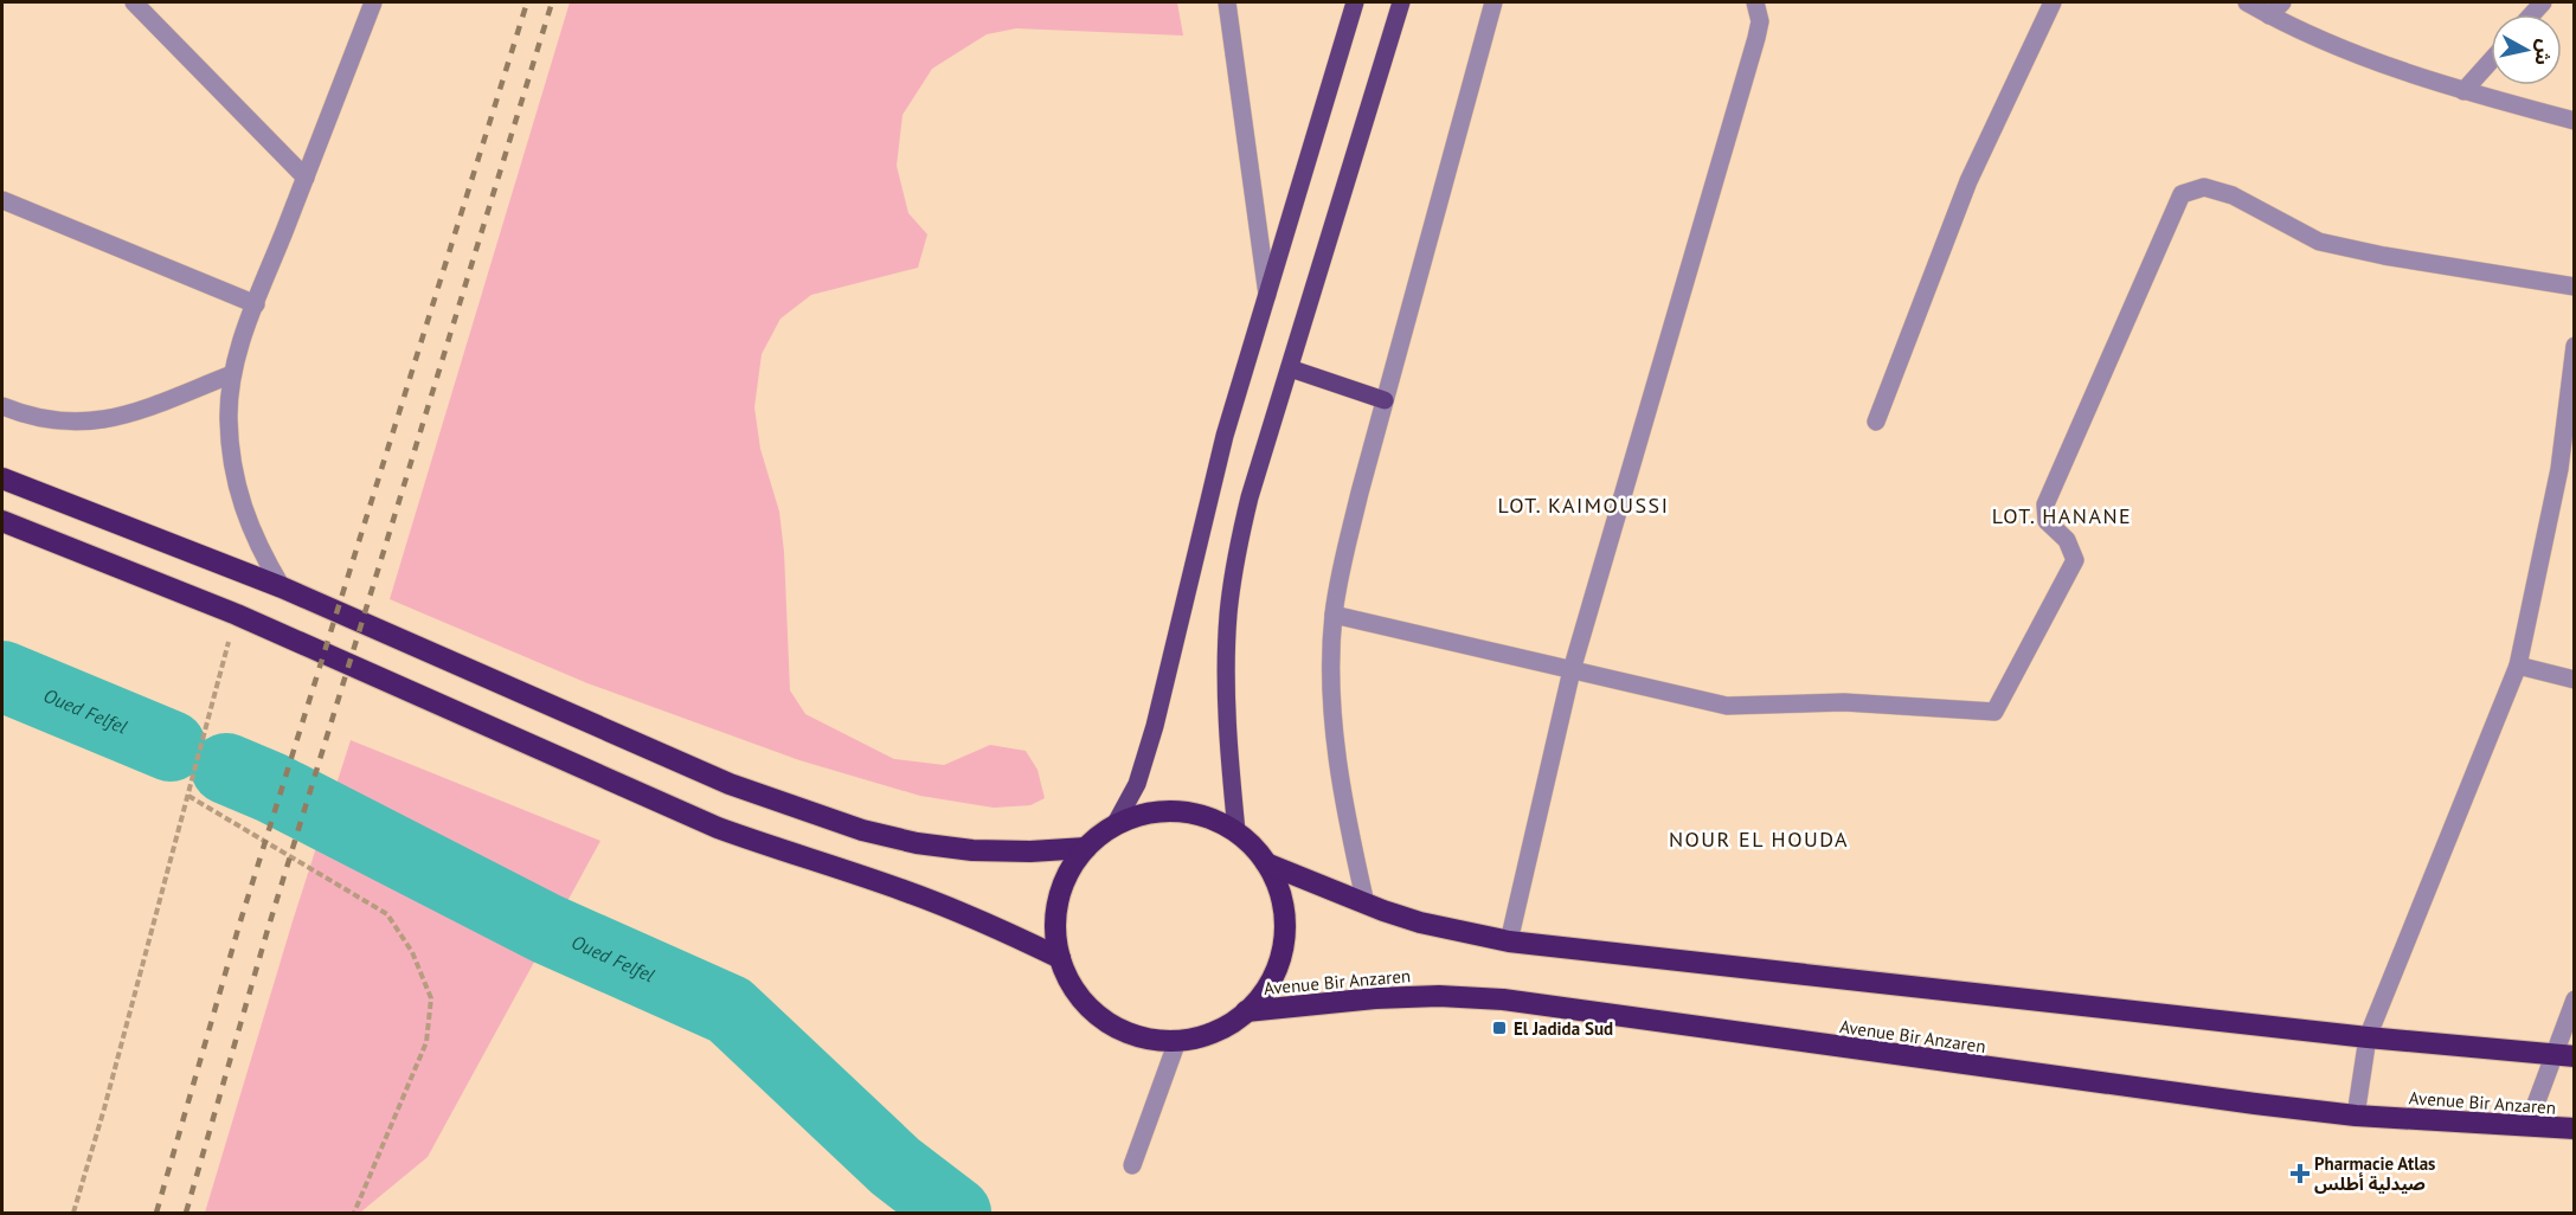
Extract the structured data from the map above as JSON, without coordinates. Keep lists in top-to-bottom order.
{
  "streets": {
    "highway": ["Avenue Bir Anzaren"]
  },
  "districts": ["LOT. KAIMOUSSI", "LOT. HANANE", "NOUR EL HOUDA"],
  "water": ["Oued Felfel"],
  "places": {
    "transit": ["El Jadida Sud"],
    "health": ["Pharmacie Atlas صيدلية أطلس"]
  },
  "north": "right"
}
